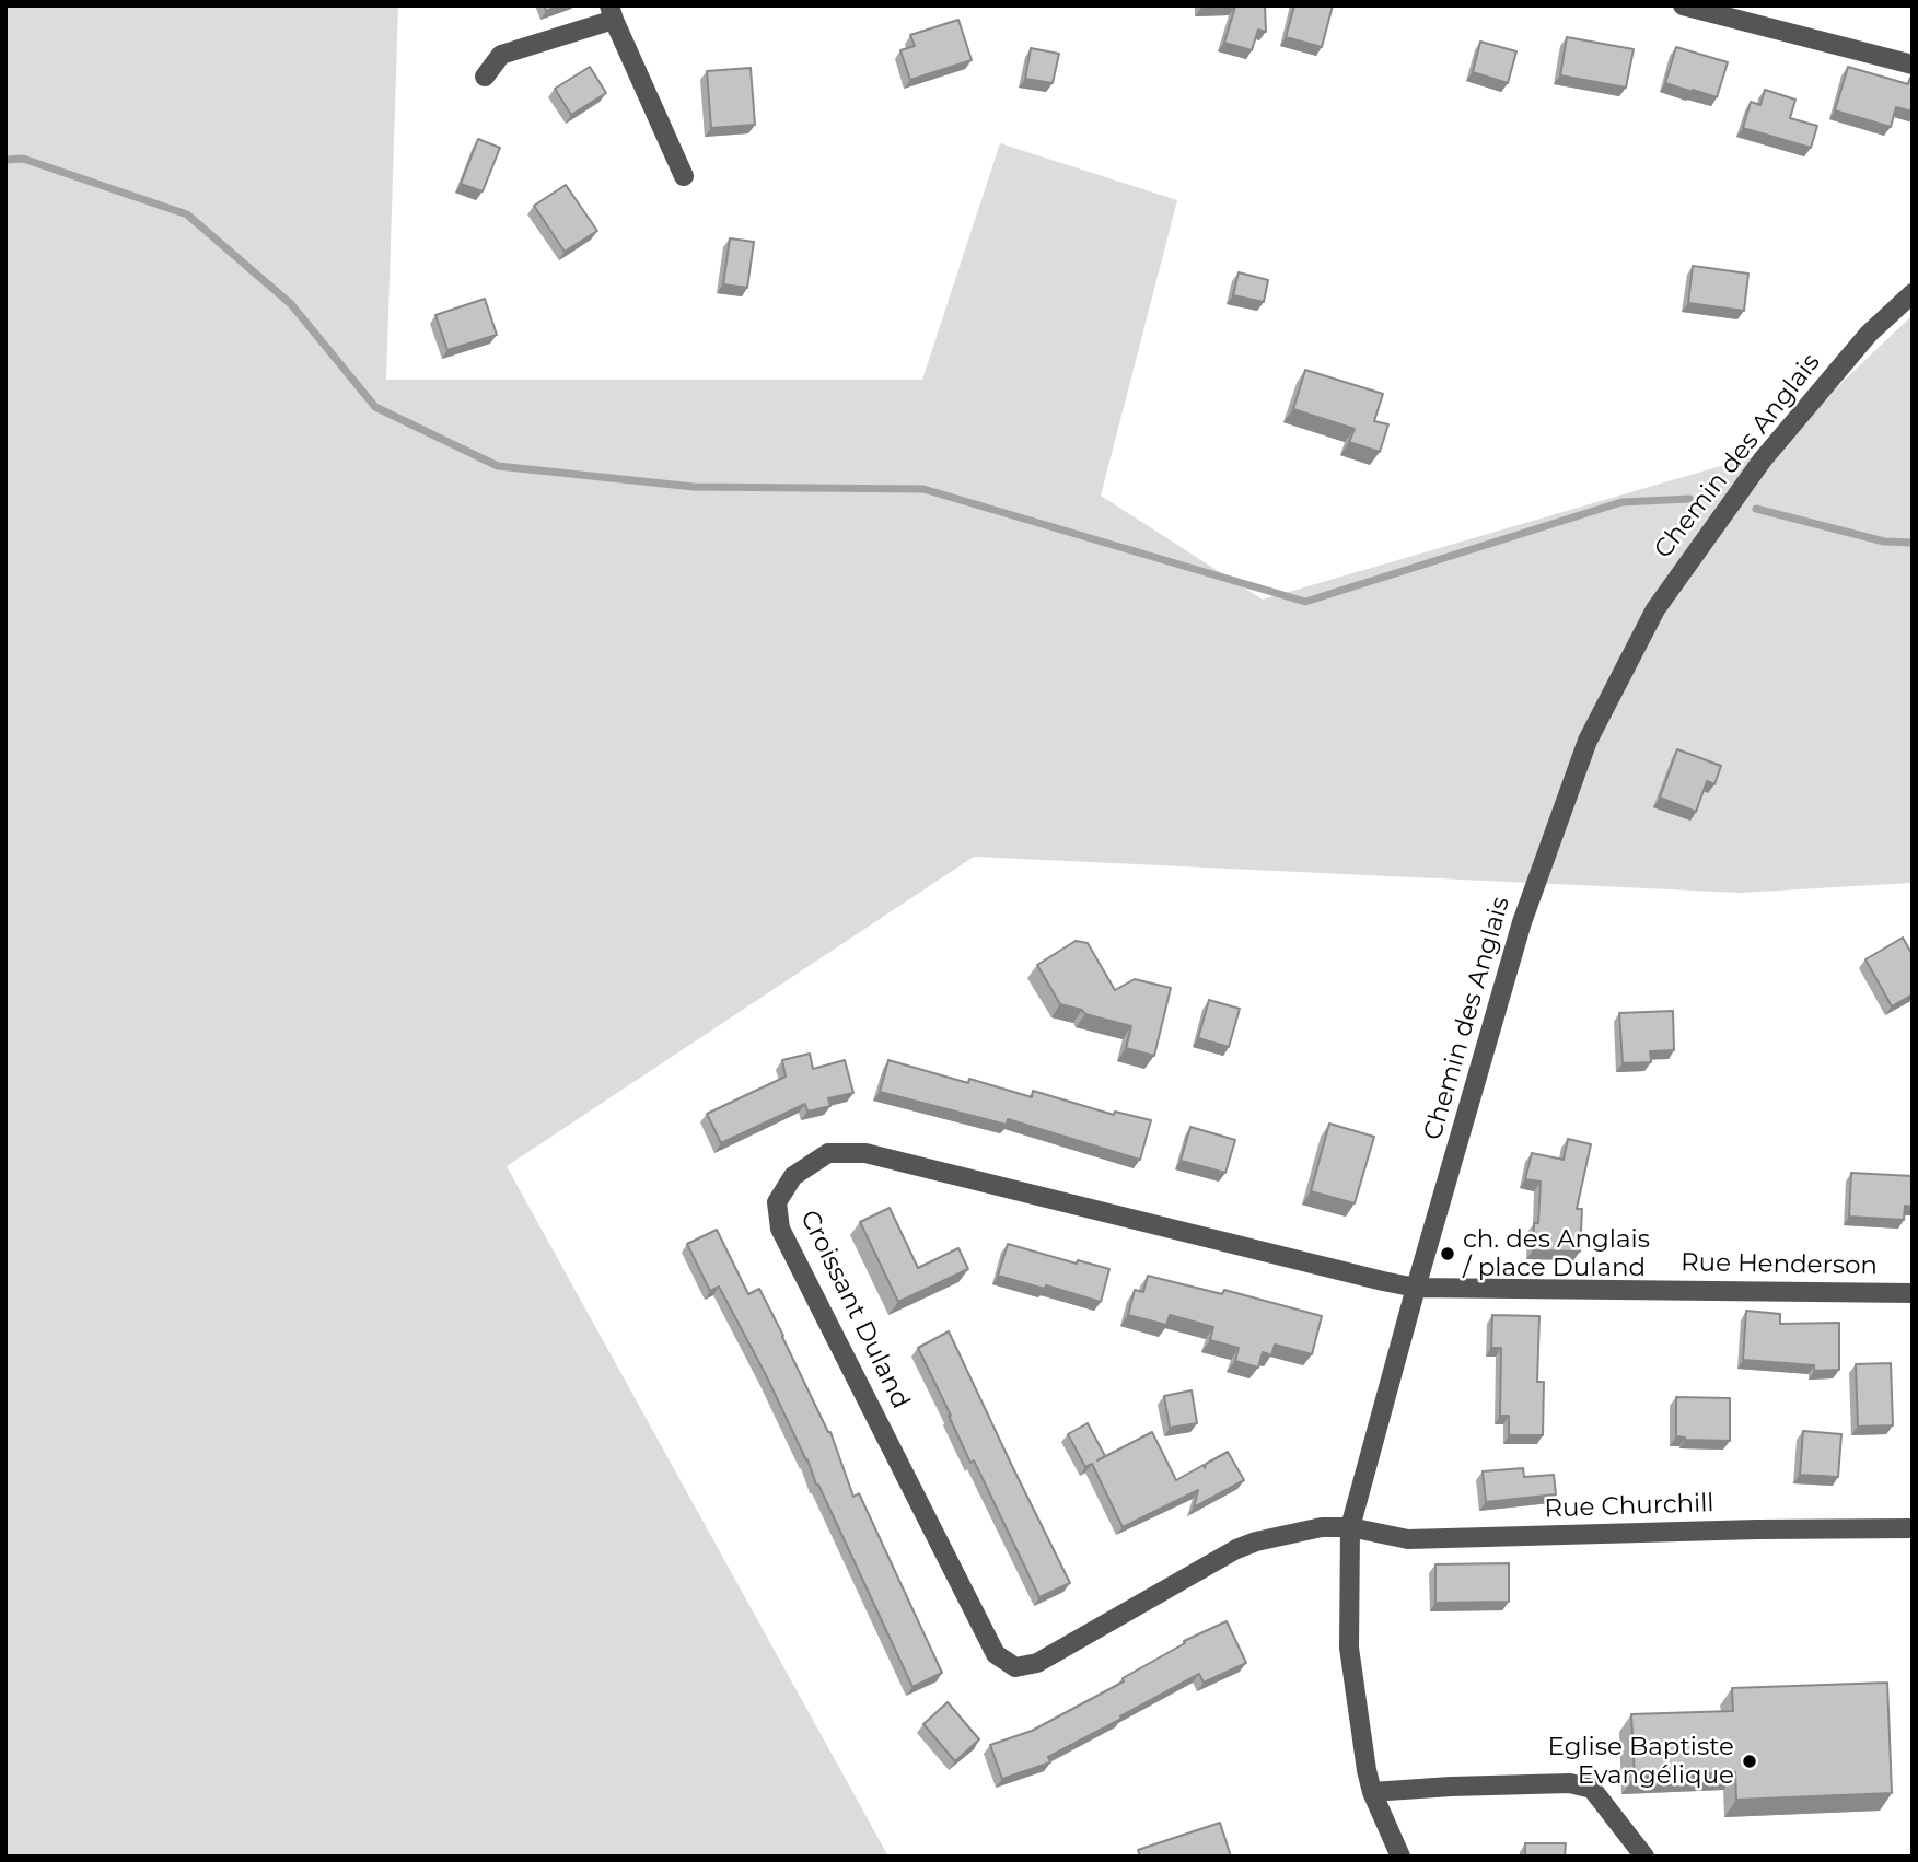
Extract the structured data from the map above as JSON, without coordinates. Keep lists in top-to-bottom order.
{
  "streets": {
    "street": [
      "Chemin des Anglais",
      "Rue Henderson",
      "Croissant Duland",
      "Rue Churchill"
    ]
  },
  "crossings": [
    ["Chemin des Anglais", "Rue Henderson"],
    ["Chemin des Anglais", "Croissant Duland"],
    ["Chemin des Anglais", "Rue Churchill"],
    ["Rue Henderson", "Croissant Duland"],
    ["Croissant Duland", "Rue Churchill"]
  ],
  "places": ["ch. des Anglais / place Duland", "Eglise Baptiste Evangélique"]
}
